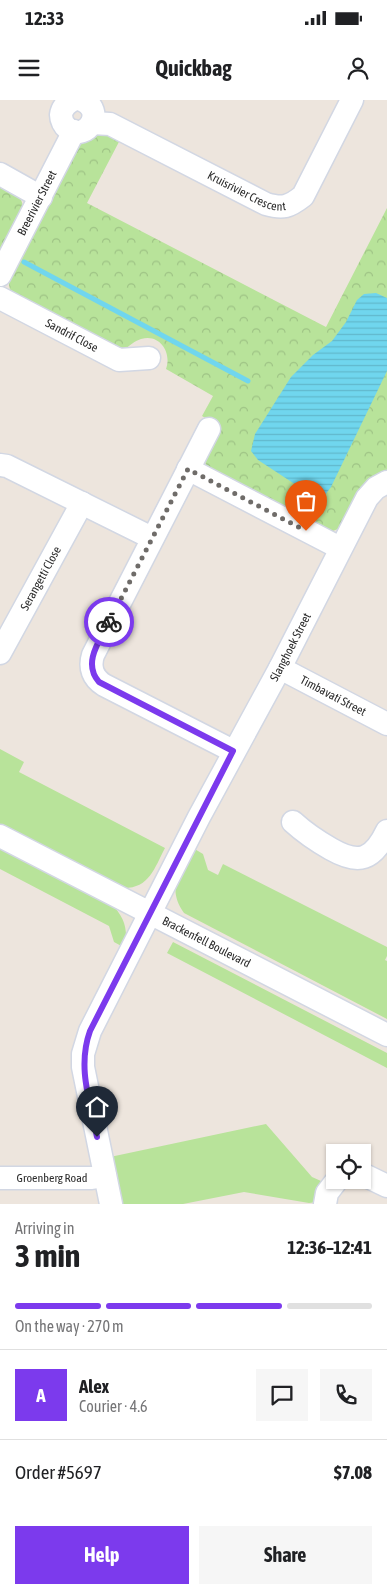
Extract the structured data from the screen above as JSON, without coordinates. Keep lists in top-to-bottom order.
{
  "streets": {
    "street": [
      "Kruisrivier Crescent",
      "Breerivier Street",
      "Sandrif Close",
      "Serangetti Close",
      "Slanghoek Street",
      "Timbavati Street",
      "Brackenfell Boulevard",
      "Groenberg Road"
    ]
  },
  "crossings": [
    ["Kruisrivier Crescent", "Breerivier Street"],
    ["Slanghoek Street", "Timbavati Street"],
    ["Slanghoek Street", "Brackenfell Boulevard"],
    ["Slanghoek Street", "Groenberg Road"]
  ],
  "page": {
    "status": "12:33",
    "header": "Quickbag",
    "heading": ["3 min", "Arriving in", "12:36–12:41"],
    "panel": [
      "Alex",
      "Courier · 4.6",
      "Order #5697",
      "$7.08"
    ],
    "bar": "On the way · 270 m",
    "round": "A",
    "buttons": ["Help", "Share"]
  }
}
